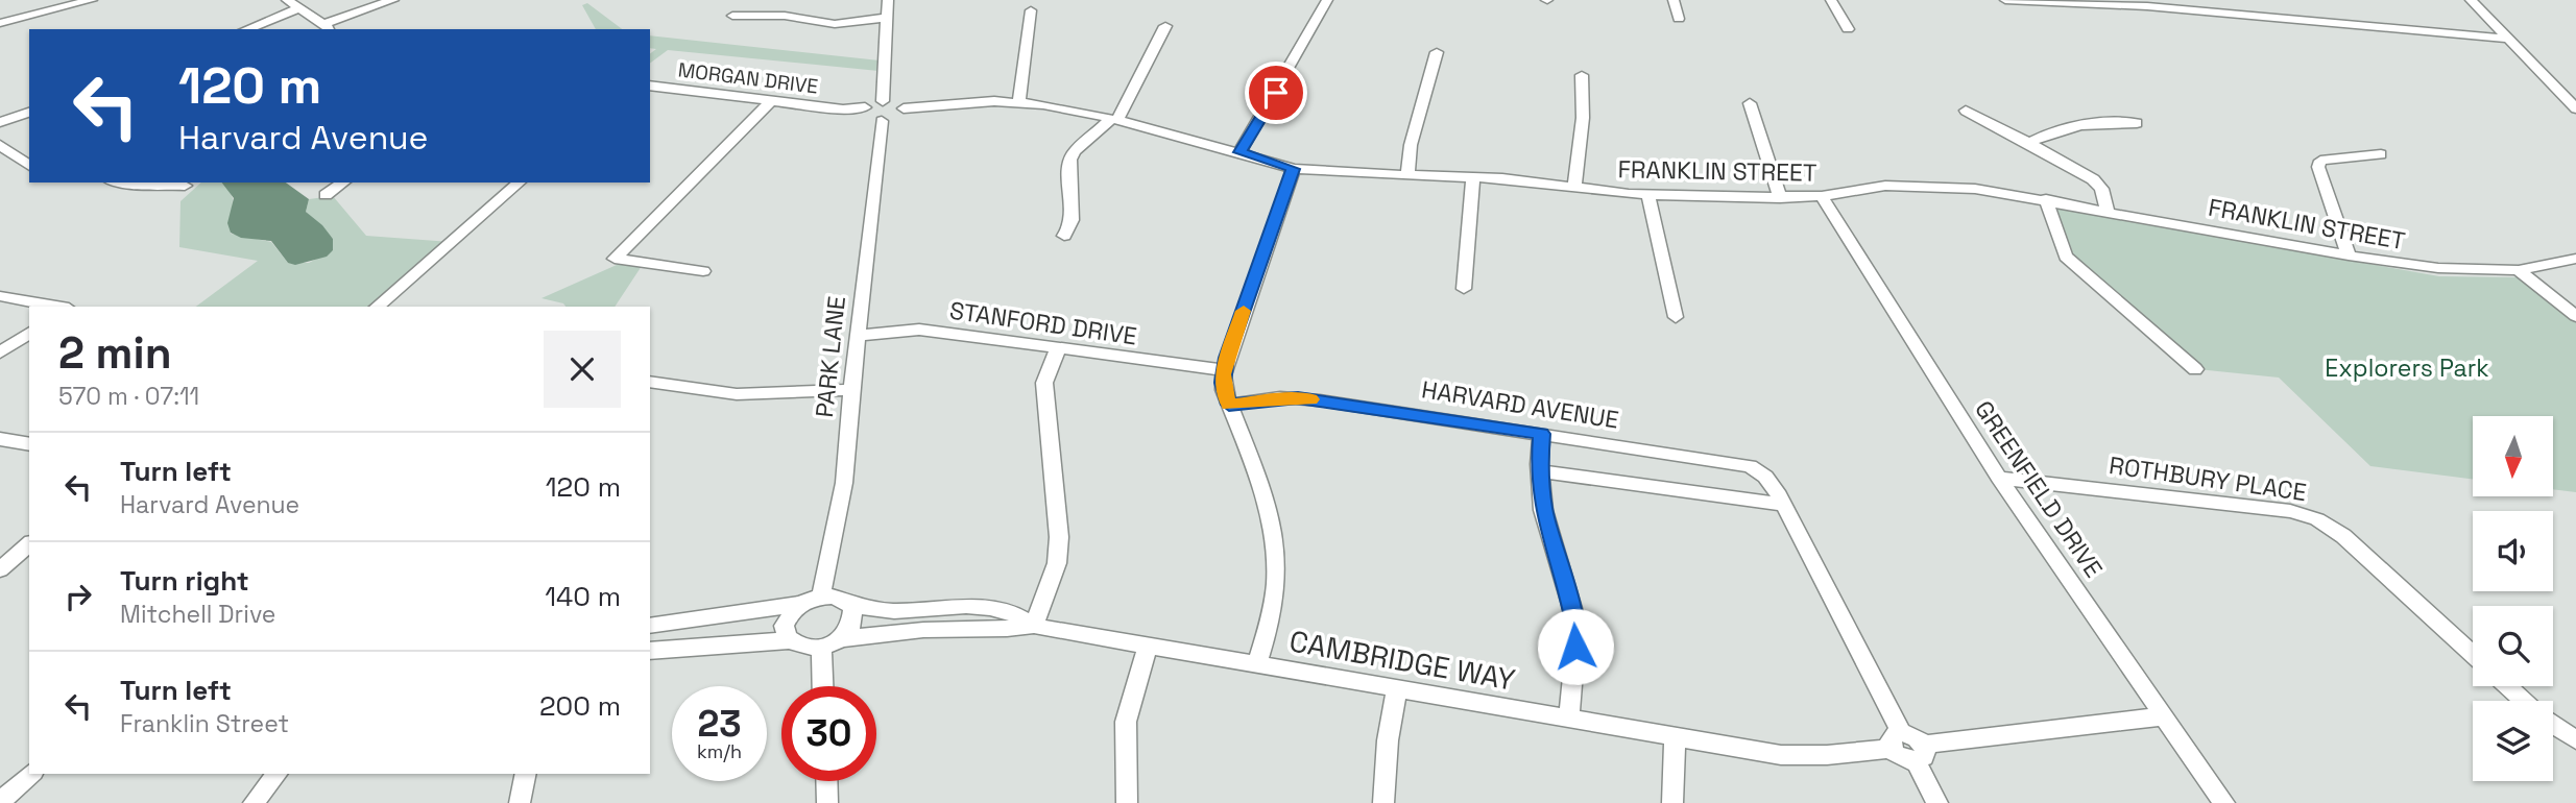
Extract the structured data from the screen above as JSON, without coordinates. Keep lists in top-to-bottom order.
{
  "streets": {
    "street": [
      "MORGAN DRIVE",
      "FRANKLIN STREET",
      "STANFORD DRIVE",
      "PARK LANE",
      "HARVARD AVENUE",
      "ROTHBURY PLACE",
      "GREENFIELD DRIVE",
      "CAMBRIDGE WAY"
    ]
  },
  "crossings": [
    ["FRANKLIN STREET", "GREENFIELD DRIVE"],
    ["STANFORD DRIVE", "PARK LANE"],
    ["PARK LANE", "CAMBRIDGE WAY"],
    ["HARVARD AVENUE", "CAMBRIDGE WAY"],
    ["ROTHBURY PLACE", "GREENFIELD DRIVE"]
  ],
  "parks": ["Explorers Park"],
  "north": "bottom",
  "page": {
    "turn": ["120 m", "Harvard Avenue"],
    "heading": ["2 min", "570 m · 07:11"],
    "list": [
      {
        "name": "Turn left",
        "note": "Harvard Avenue",
        "value": "120 m"
      },
      {
        "name": "Turn right",
        "note": "Mitchell Drive",
        "value": "140 m"
      },
      {
        "name": "Turn left",
        "note": "Franklin Street",
        "value": "200 m"
      }
    ],
    "speed": "23 km/h",
    "limit": "30"
  }
}
